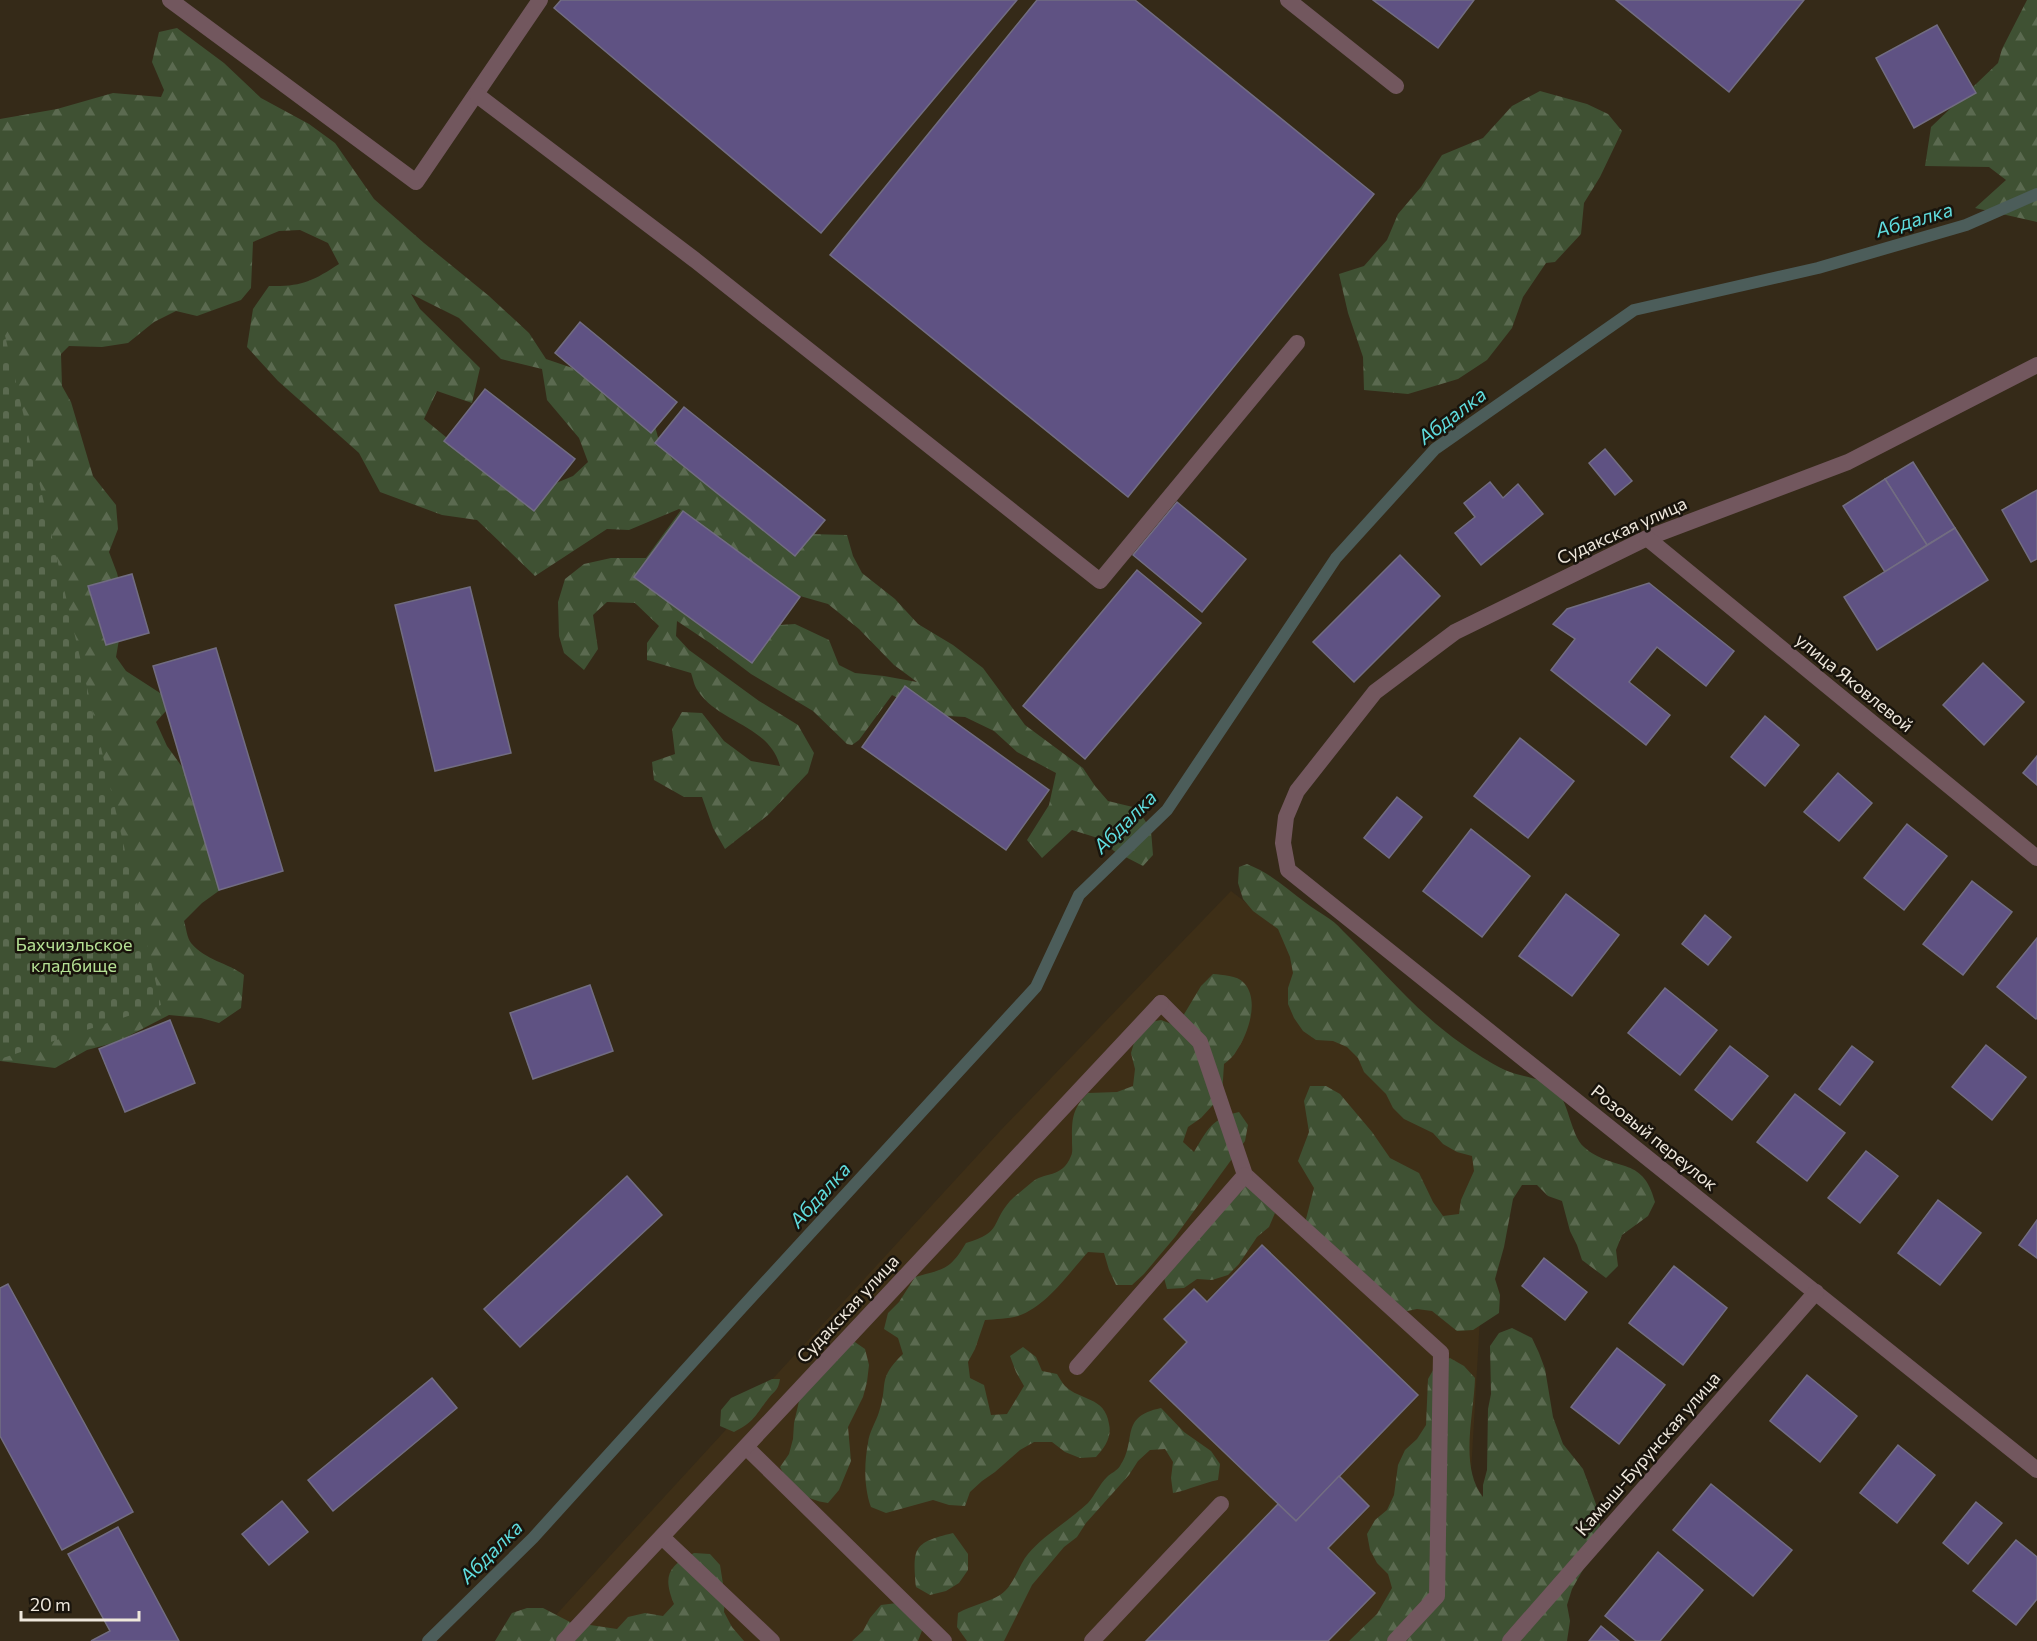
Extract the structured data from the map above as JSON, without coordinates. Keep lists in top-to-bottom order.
{
  "streets": {
    "street": [
      "Судакская улица",
      "улица Яковлевой",
      "Розовый переулок",
      "Камыш-Бурунская улица"
    ]
  },
  "crossings": [
    ["Судакская улица", "улица Яковлевой"],
    ["Судакская улица", "Розовый переулок"],
    ["Розовый переулок", "Камыш-Бурунская улица"]
  ],
  "water": ["Абдалка"],
  "parks": ["Бахчиэльское кладбище"],
  "scale_bar": "20 m"
}
